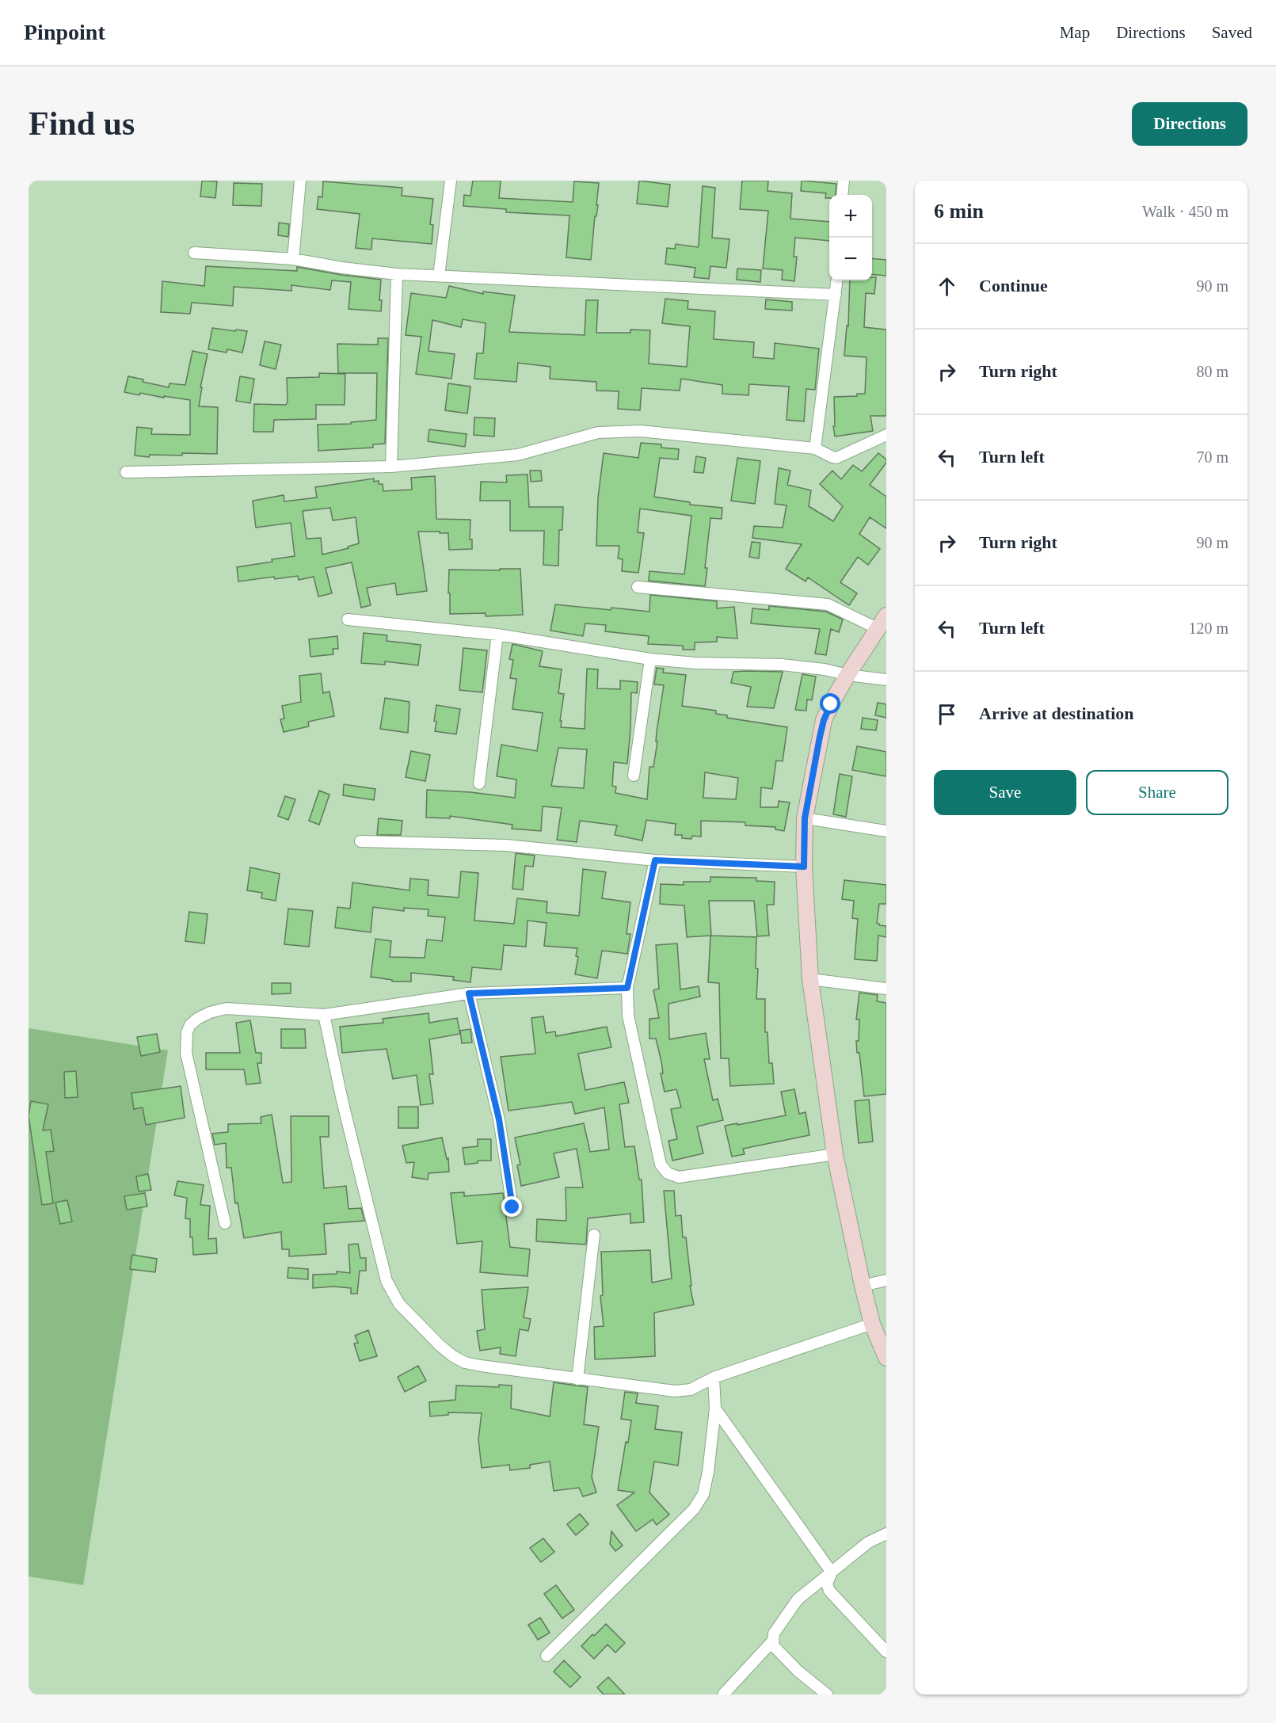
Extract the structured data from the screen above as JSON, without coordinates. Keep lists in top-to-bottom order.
{
  "page": {
    "header": "Pinpoint",
    "nav": ["Map", "Directions", "Saved"],
    "buttons": [
      "Directions",
      ["Save", "Share"]
    ],
    "title": "Find us",
    "heading": ["6 min", "Walk · 450 m"],
    "map_buttons": ["+", "−"],
    "list": [
      ["Continue", "90 m"],
      ["Turn right", "80 m"],
      ["Turn left", "70 m"],
      ["Turn right", "90 m"],
      ["Turn left", "120 m"],
      "Arrive at destination"
    ]
  }
}
